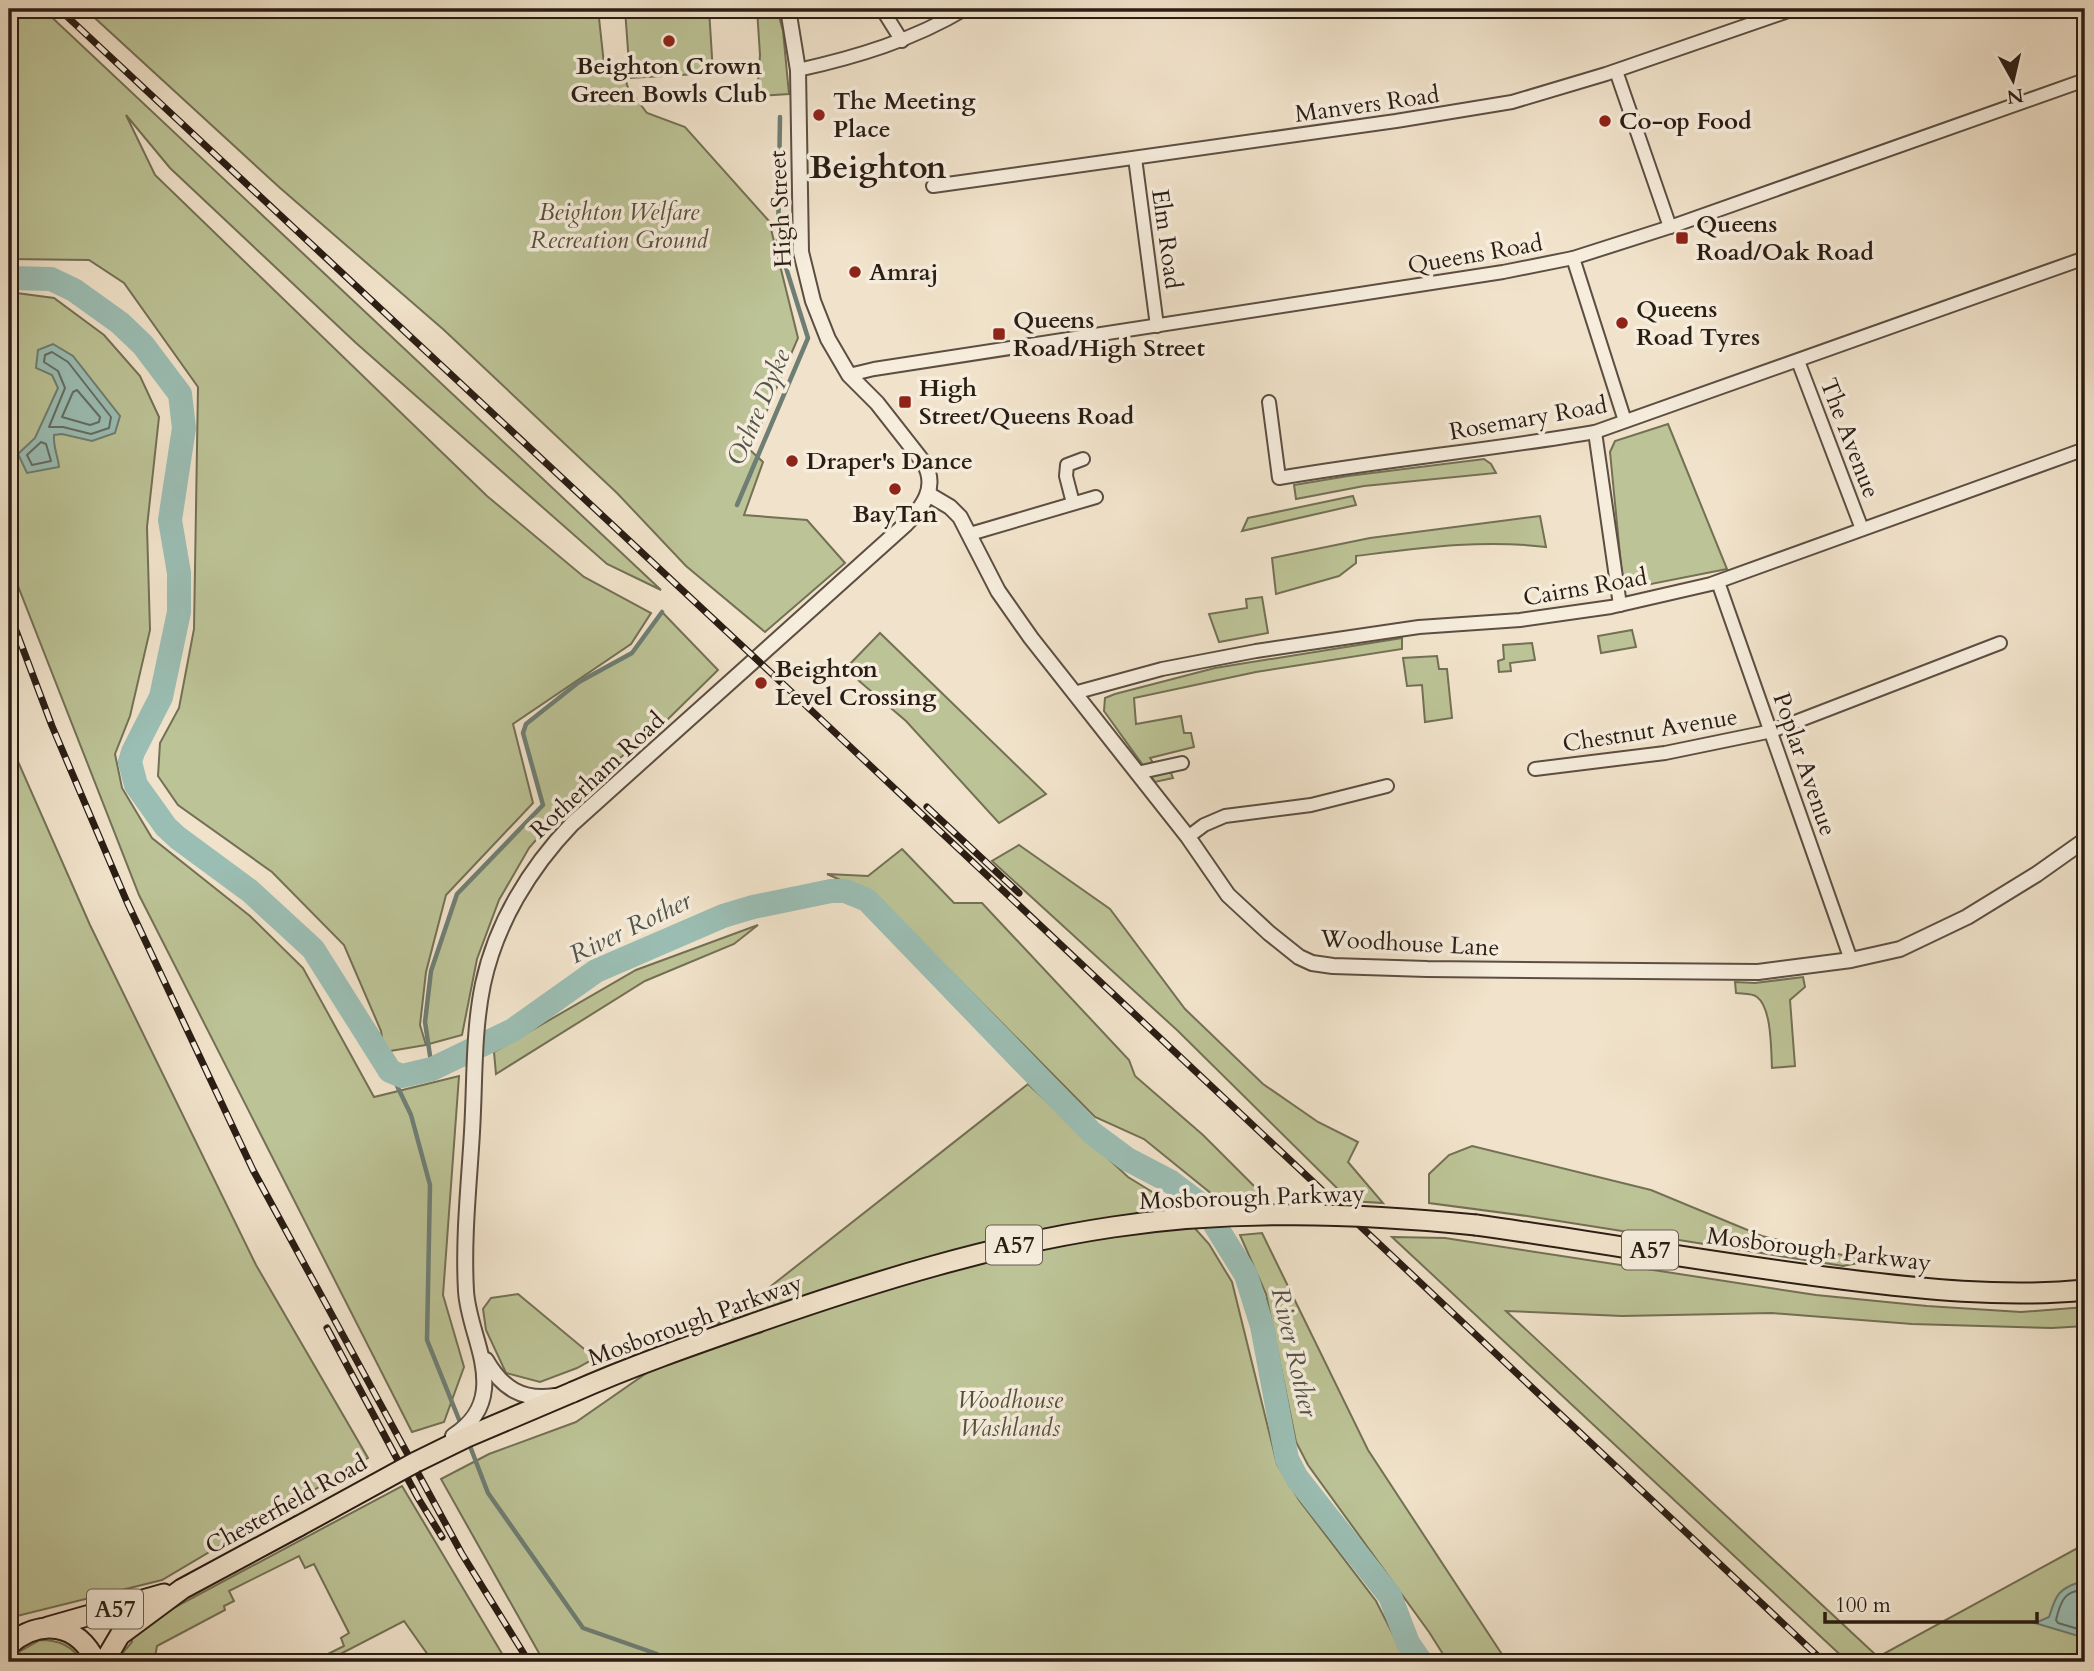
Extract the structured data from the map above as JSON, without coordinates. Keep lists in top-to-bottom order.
{
  "streets": {
    "highway": ["Mosborough Parkway", "A57", "Chesterfield Road"],
    "street": [
      "Manvers Road",
      "High Street",
      "Elm Road",
      "Queens Road",
      "Rosemary Road",
      "The Avenue",
      "Cairns Road",
      "Chestnut Avenue",
      "Poplar Avenue",
      "Rotherham Road",
      "Woodhouse Lane"
    ]
  },
  "crossings": [
    ["Manvers Road", "Elm Road"],
    ["High Street", "Queens Road"],
    ["High Street", "Rotherham Road"],
    ["High Street", "Woodhouse Lane"],
    ["Elm Road", "Queens Road"],
    ["Rosemary Road", "The Avenue"],
    ["The Avenue", "Cairns Road"],
    ["Cairns Road", "Poplar Avenue"],
    ["Cairns Road", "Woodhouse Lane"],
    ["Chestnut Avenue", "Poplar Avenue"],
    ["Poplar Avenue", "Woodhouse Lane"],
    ["Rotherham Road", "Woodhouse Lane"],
    ["Mosborough Parkway", "Chesterfield Road"],
    ["A57", "Chesterfield Road"]
  ],
  "districts": ["Beighton"],
  "water": ["Ochre Dyke", "River Rother"],
  "parks": ["Beighton Welfare Recreation Ground", "Woodhouse Washlands"],
  "places": {
    "other": [
      "Beighton Crown Green Bowls Club",
      "The Meeting Place",
      "Co-op Food",
      "Amraj",
      "Queens Road Tyres",
      "Draper's Dance",
      "BayTan",
      "Beighton Level Crossing"
    ],
    "transit": ["Queens Road/Oak Road", "Queens Road/High Street", "High Street/Queens Road"]
  },
  "scale_bar": "100 m",
  "north": "bottom"
}
